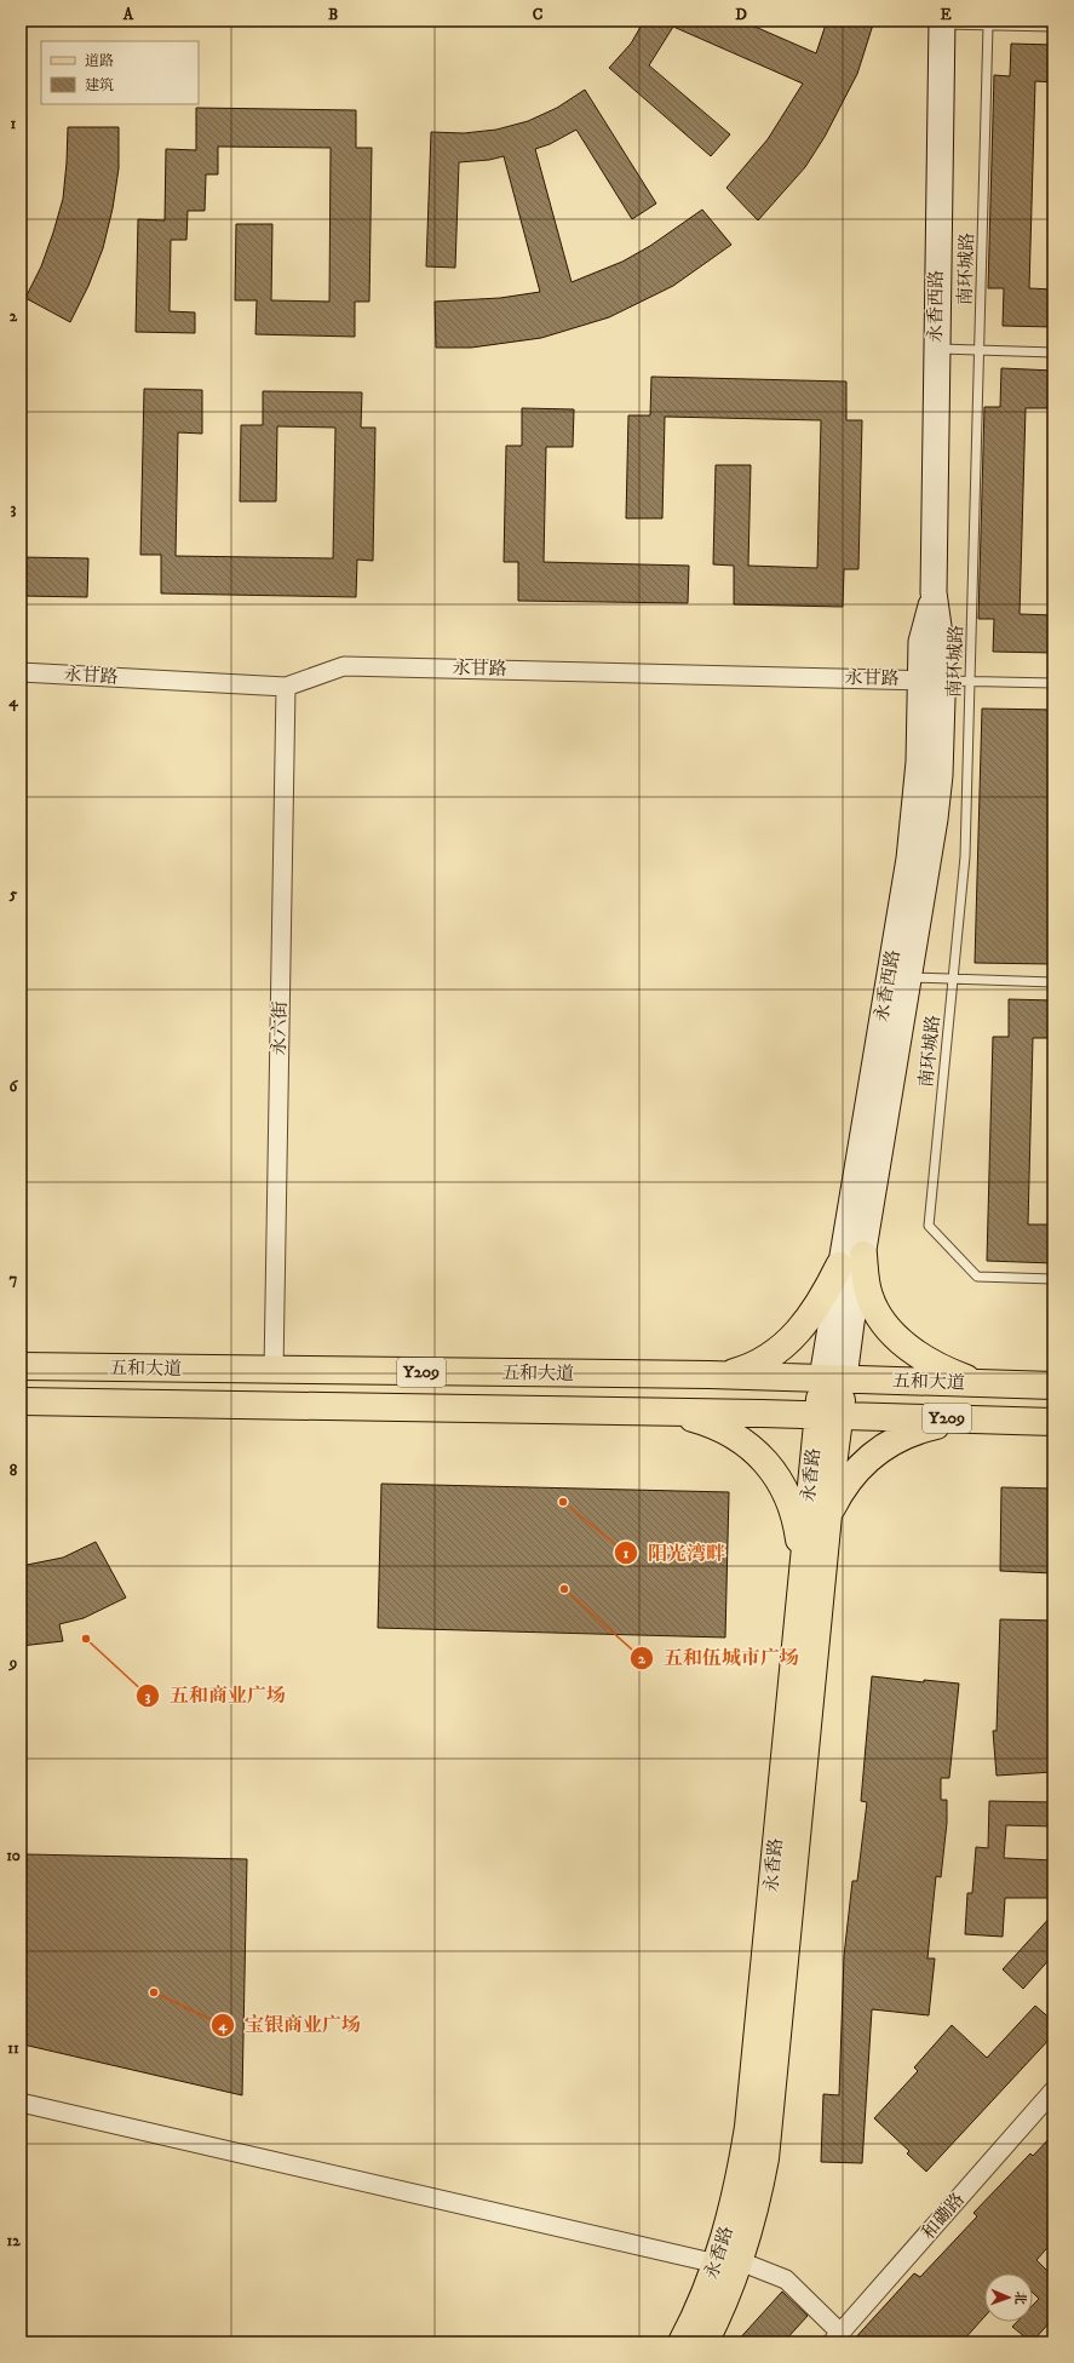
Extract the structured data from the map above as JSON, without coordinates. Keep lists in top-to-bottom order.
{
  "streets": {
    "main road": [
      "永香西路",
      "五和大道",
      "Y209",
      "永香路"
    ],
    "street": ["永甘路", "永六街", "和磡路"],
    "lane": ["南环城路"]
  },
  "crossings": [
    ["永香西路", "永甘路"],
    ["永香西路", "五和大道"],
    ["永香西路", "永香路"],
    ["永甘路", "永六街"],
    ["永六街", "五和大道"],
    ["五和大道", "永香路"]
  ],
  "places": [
    "阳光湾畔",
    "五和伍城市广场",
    "五和商业广场",
    "宝银商业广场"
  ],
  "legend": ["道路", "建筑"],
  "north": "right",
  "grid": {
    "columns": [
      "A",
      "B",
      "C",
      "D",
      "E"
    ],
    "rows": [
      "1",
      "2",
      "3",
      "4",
      "5",
      "6",
      "7",
      "8",
      "9",
      "10",
      "11",
      "12"
    ]
  }
}
